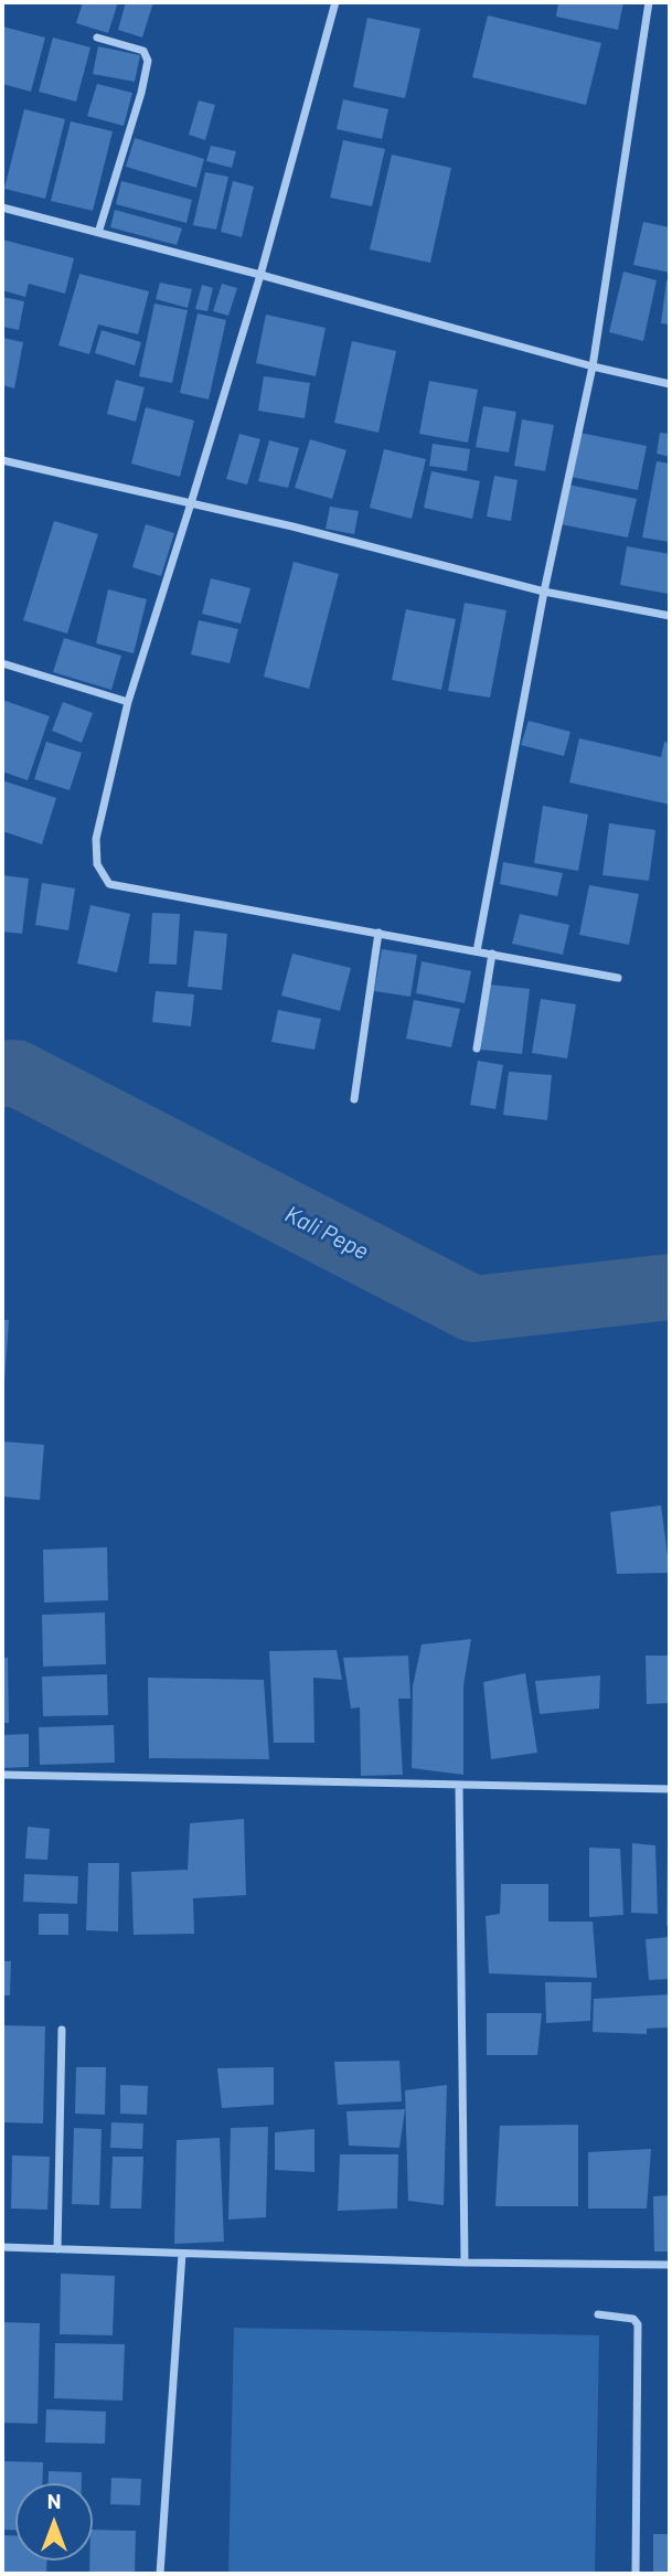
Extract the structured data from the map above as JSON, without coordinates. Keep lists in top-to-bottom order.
{
  "water": ["Kali Pepe"],
  "north": "top"
}
